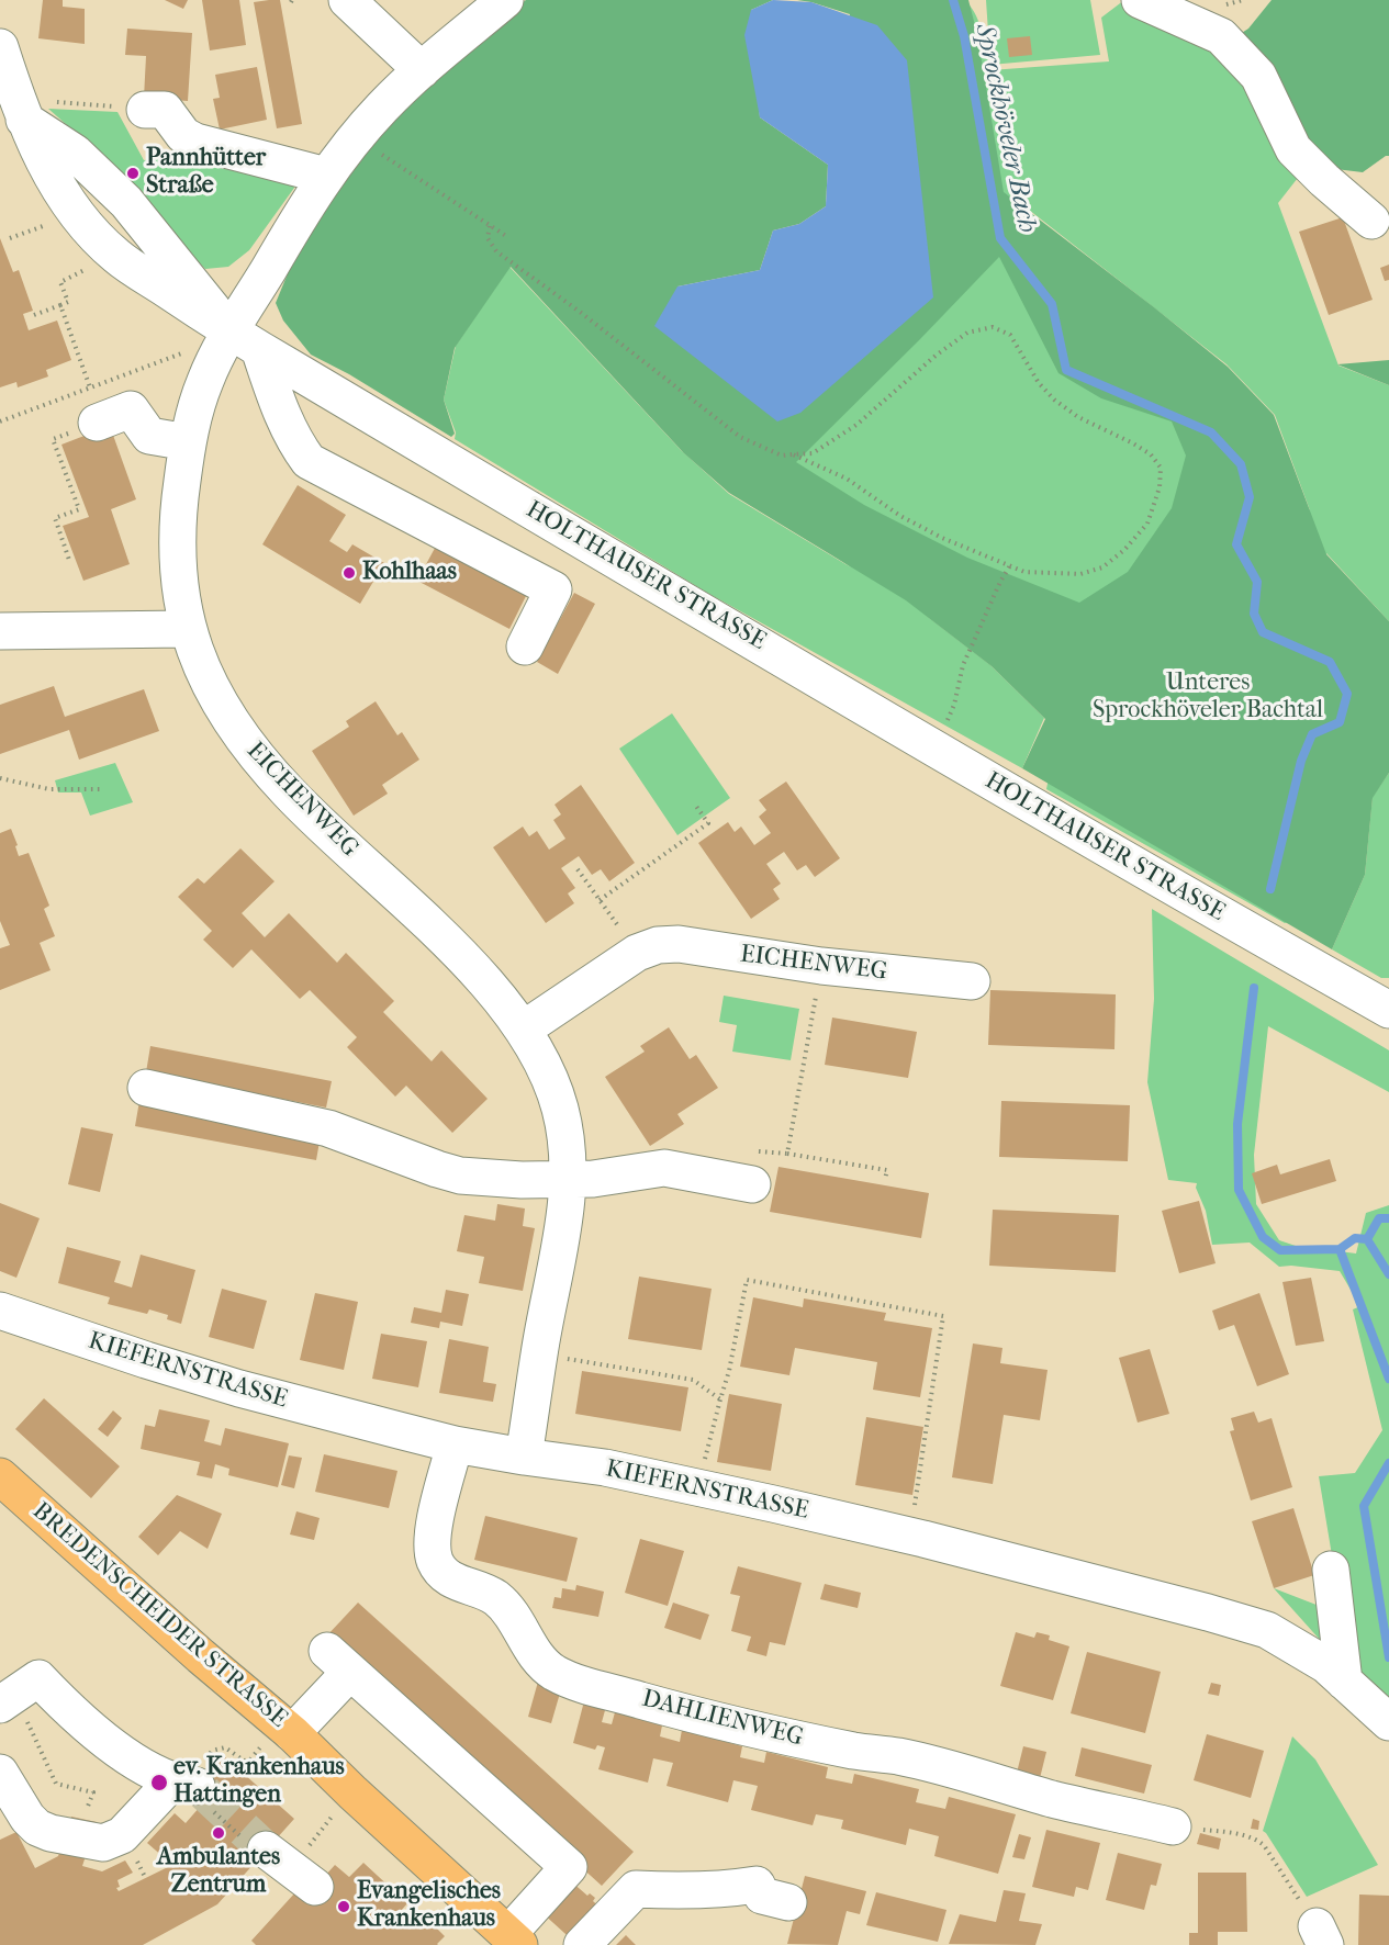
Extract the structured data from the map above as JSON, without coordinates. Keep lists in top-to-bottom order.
{
  "streets": {
    "main road": ["BREDENSCHEIDER STRASSE"],
    "street": [
      "HOLTHAUSER STRASSE",
      "EICHENWEG",
      "KIEFERNSTRASSE",
      "DAHLIENWEG"
    ]
  },
  "crossings": [
    ["HOLTHAUSER STRASSE", "EICHENWEG"],
    ["EICHENWEG", "KIEFERNSTRASSE"],
    ["KIEFERNSTRASSE", "DAHLIENWEG"]
  ],
  "water": ["Sprockhöveler Bach"],
  "parks": ["Unteres Sprockhöveler Bachtal"],
  "places": [
    "Pannhütter Straße",
    "Kohlhaas",
    "ev. Krankenhaus Hattingen",
    "Ambulantes Zentrum",
    "Evangelisches Krankenhaus"
  ]
}
